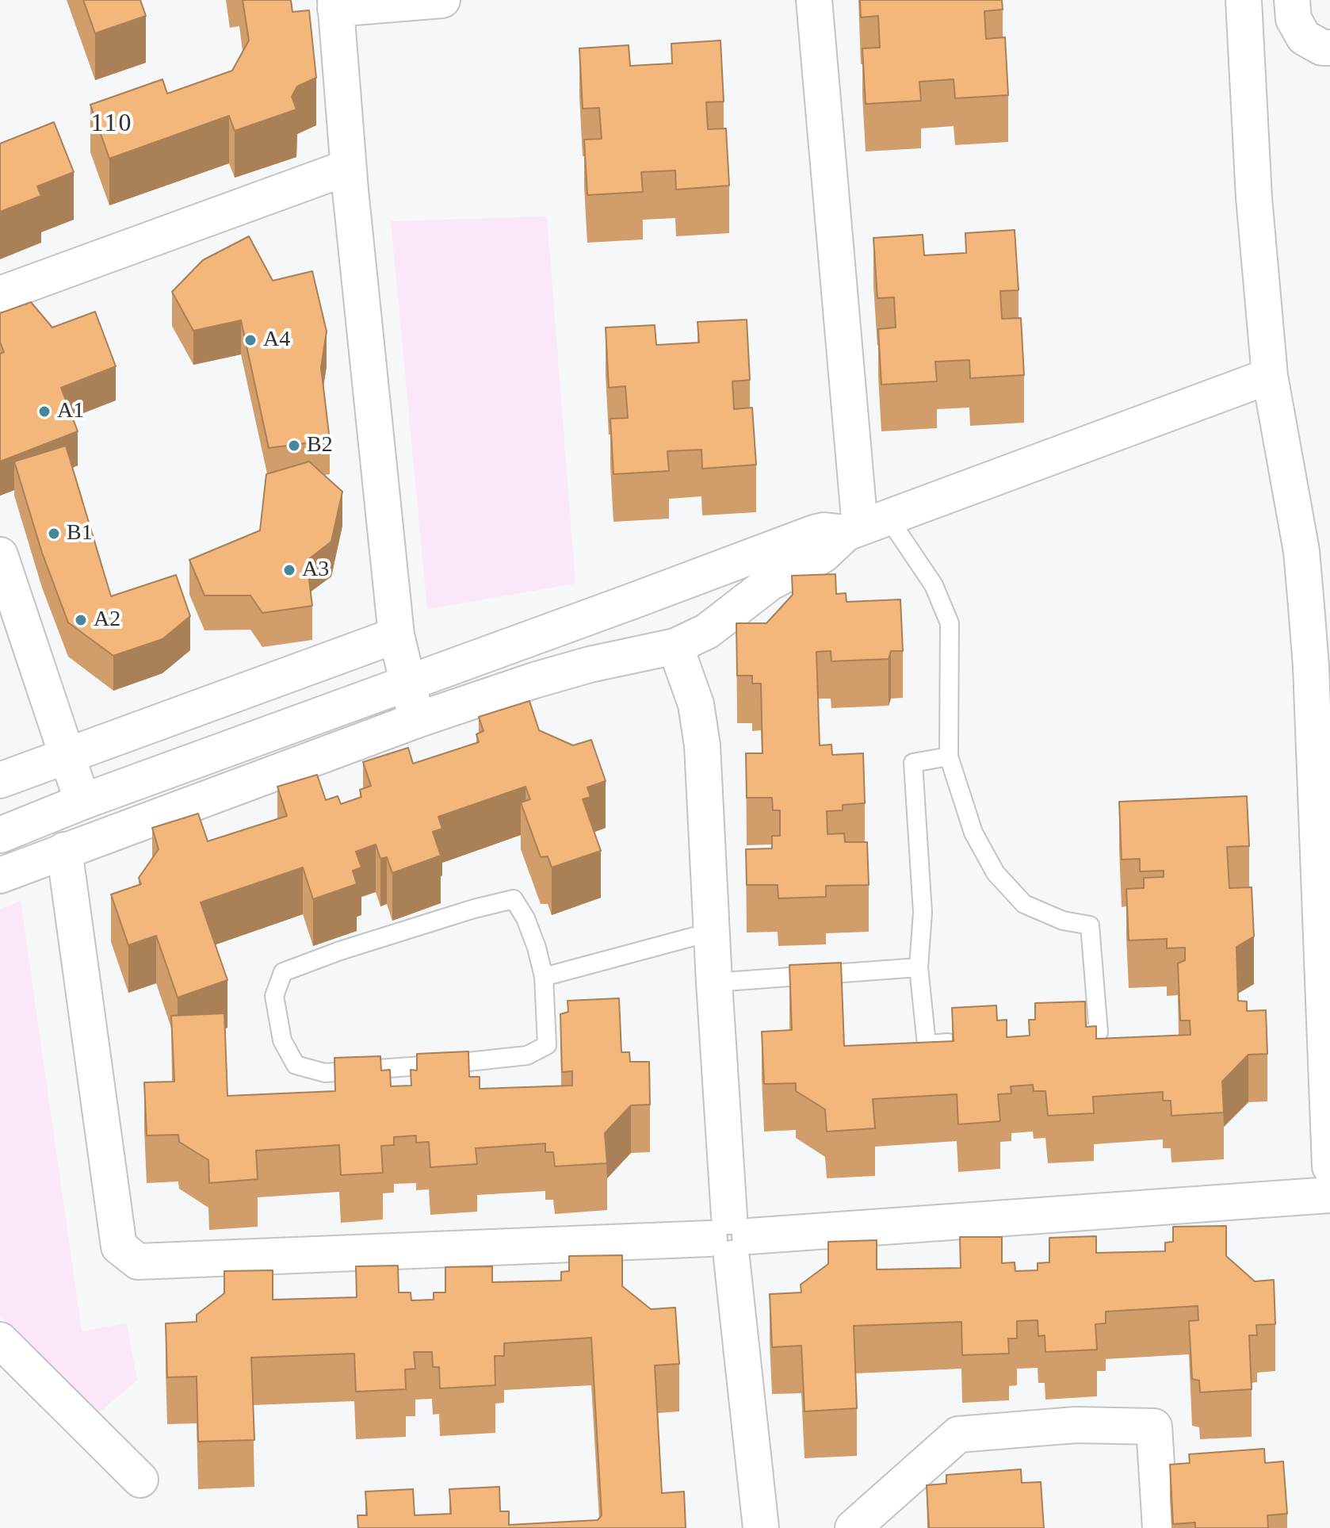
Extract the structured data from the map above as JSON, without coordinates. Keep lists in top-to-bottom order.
{
  "districts": ["110"],
  "places": [
    "A4",
    "A1",
    "B2",
    "B1",
    "A3",
    "A2"
  ]
}
